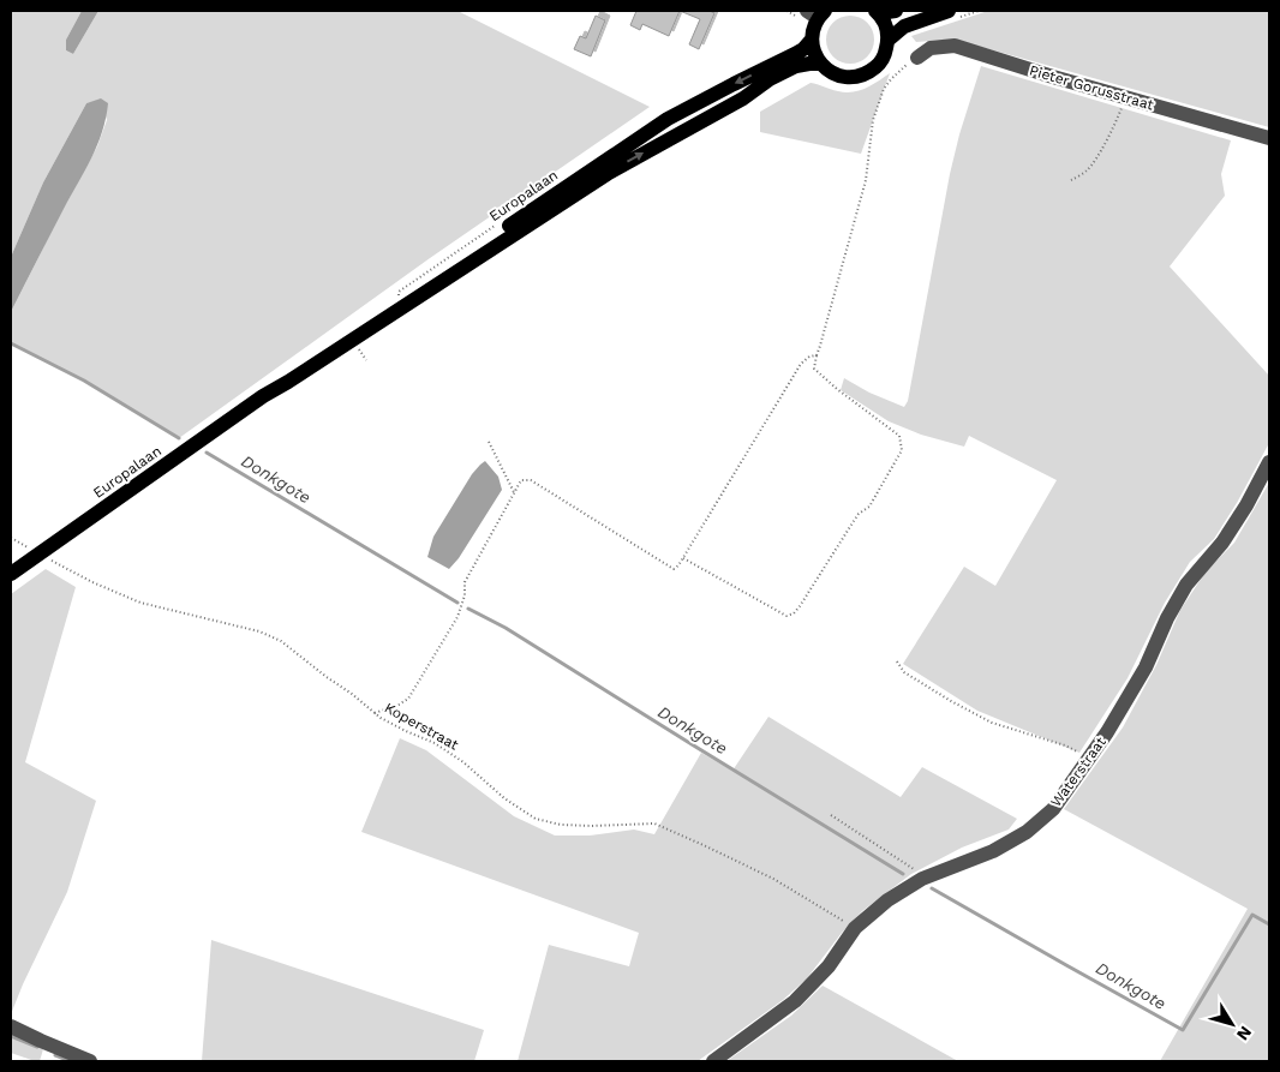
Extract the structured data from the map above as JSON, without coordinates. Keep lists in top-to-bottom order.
{
  "streets": {
    "main road": ["Europalaan"],
    "street": ["Pieter Gorusstraat", "Waterstraat"],
    "path": ["Koperstraat"]
  },
  "crossings": [
    ["Europalaan", "Koperstraat"],
    ["Koperstraat", "Waterstraat"]
  ],
  "water": ["Donkgote"],
  "north": "bottom right"
}
